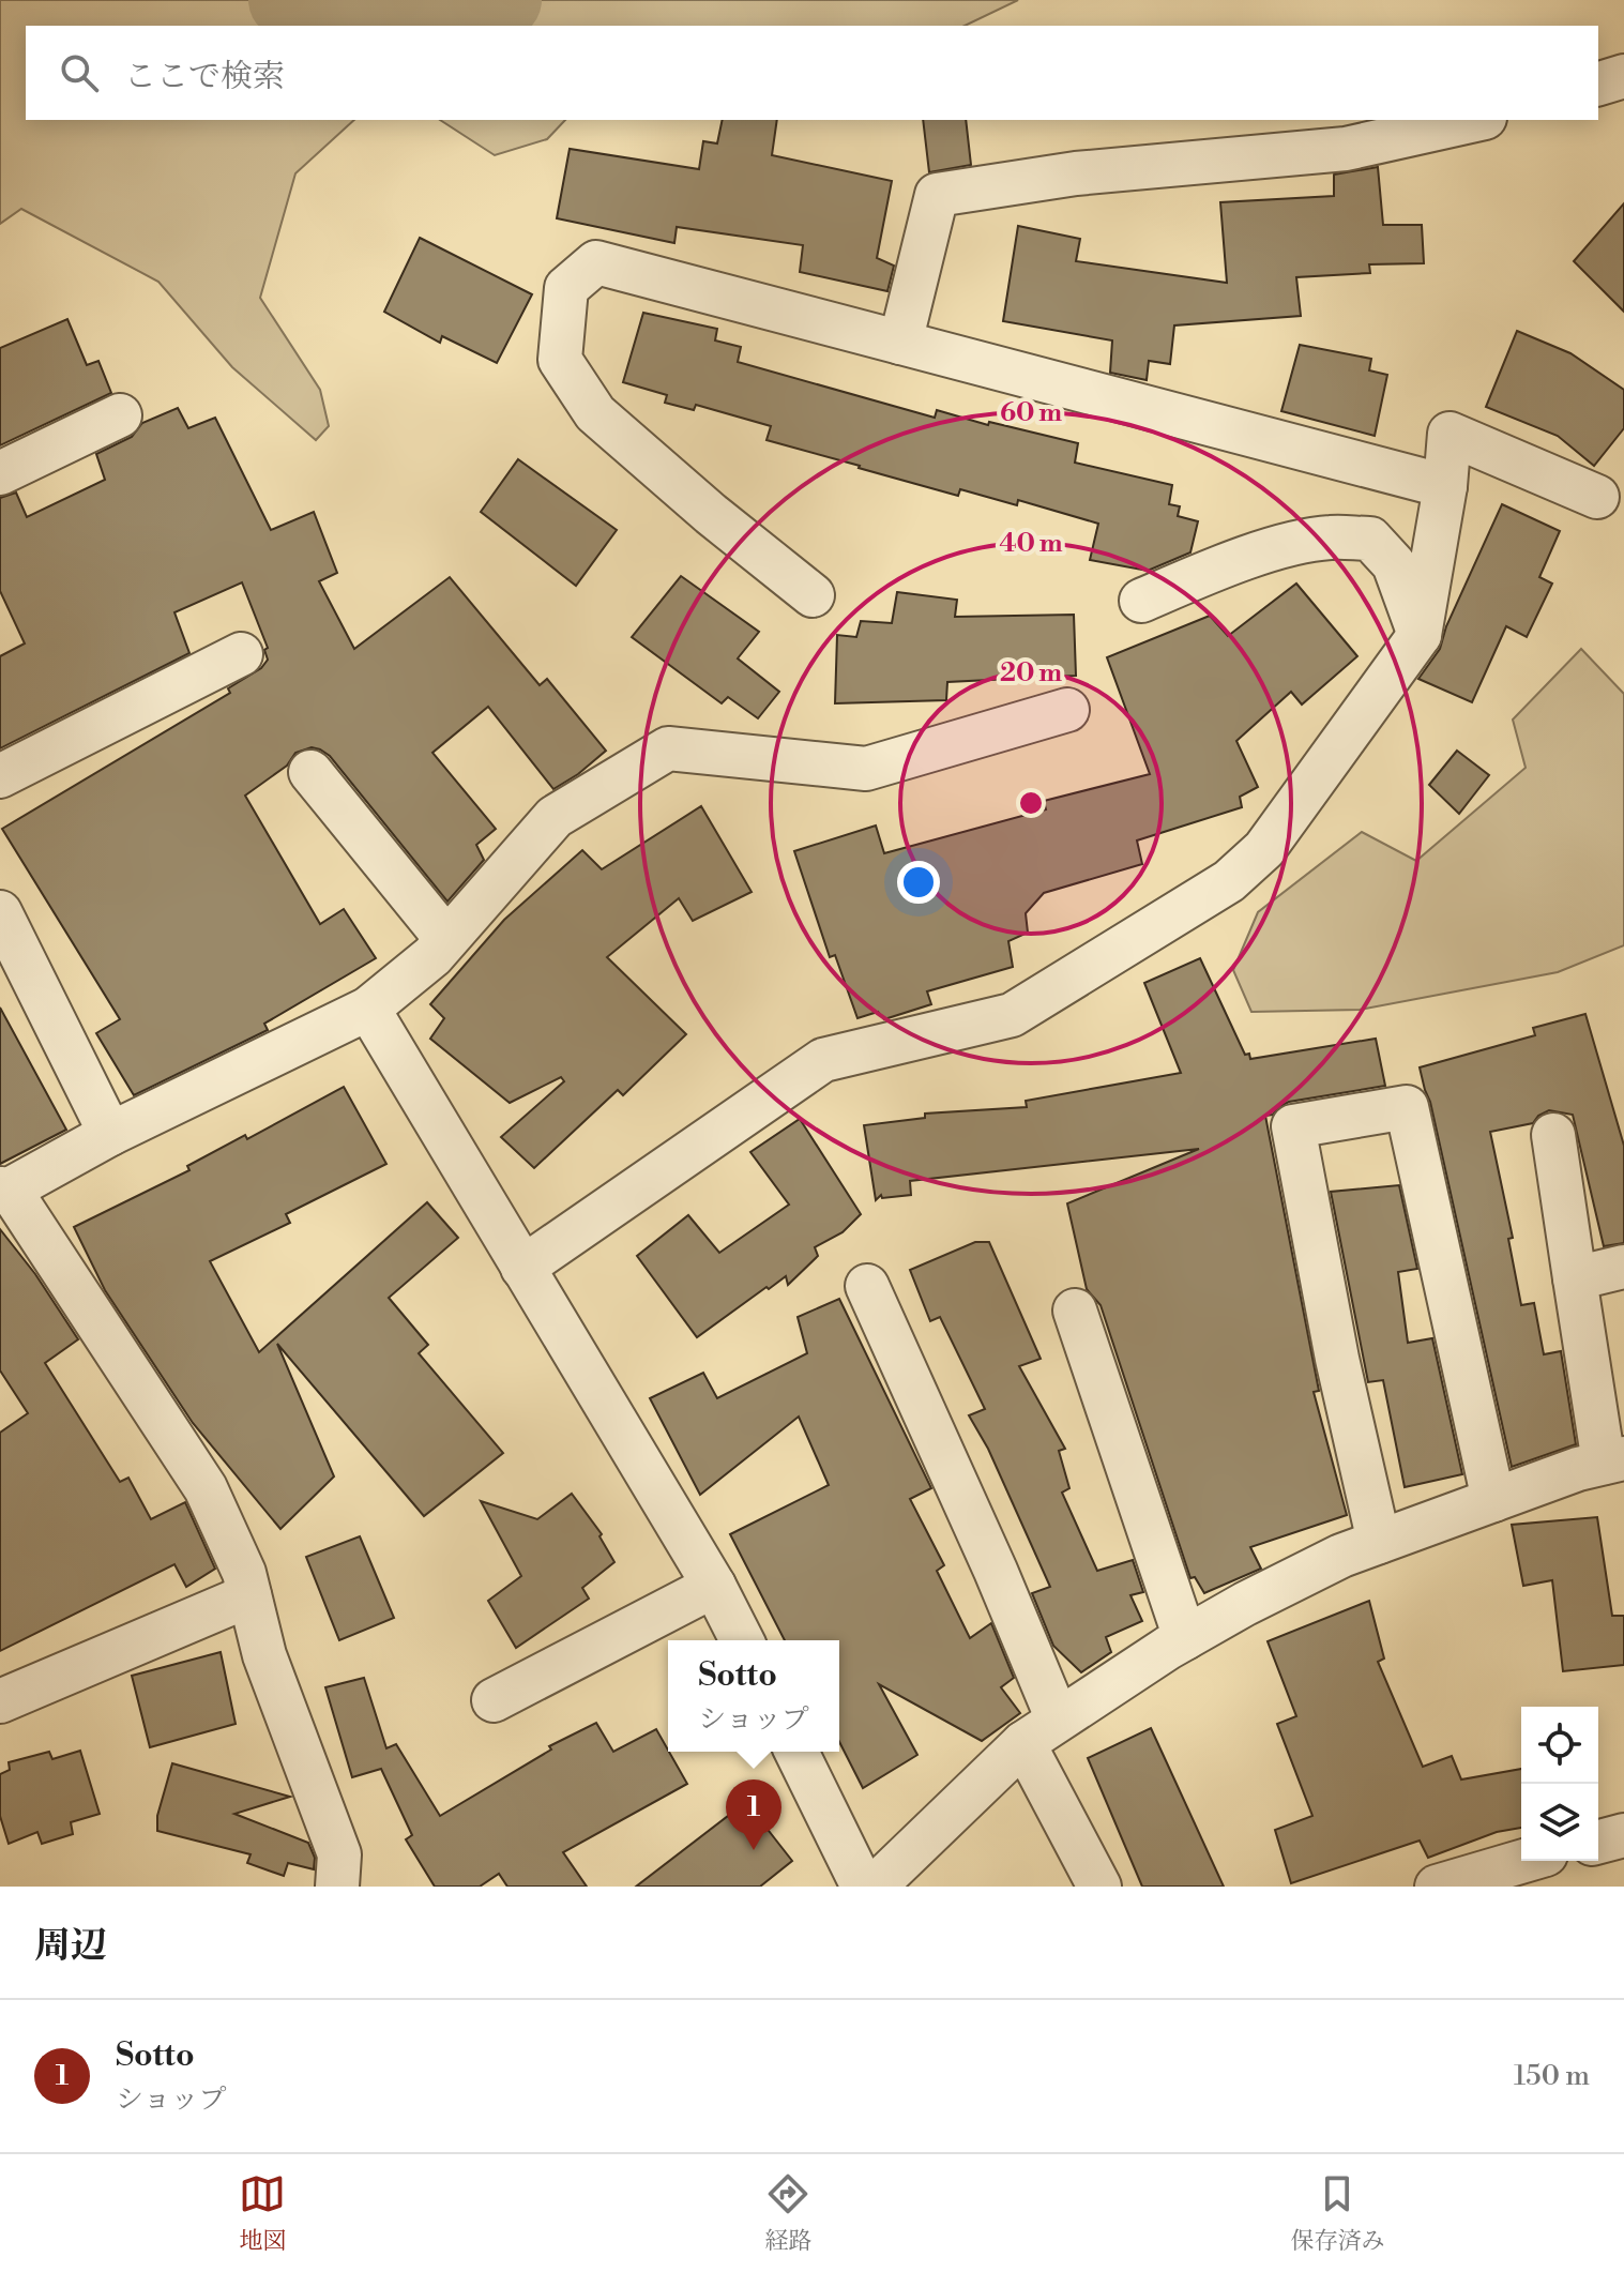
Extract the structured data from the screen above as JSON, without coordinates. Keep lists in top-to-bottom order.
{
  "page": {
    "search": "ここで検索",
    "popup": ["Sotto", "ショップ"],
    "pins": "1",
    "heading": "周辺",
    "list": [
      {
        "mark": "1",
        "name": "Sotto",
        "note": "ショップ",
        "value": "150 m"
      }
    ],
    "nav": ["地図", "経路", "保存済み"]
  },
  "rings": ["60 m", "40 m", "20 m"]
}
